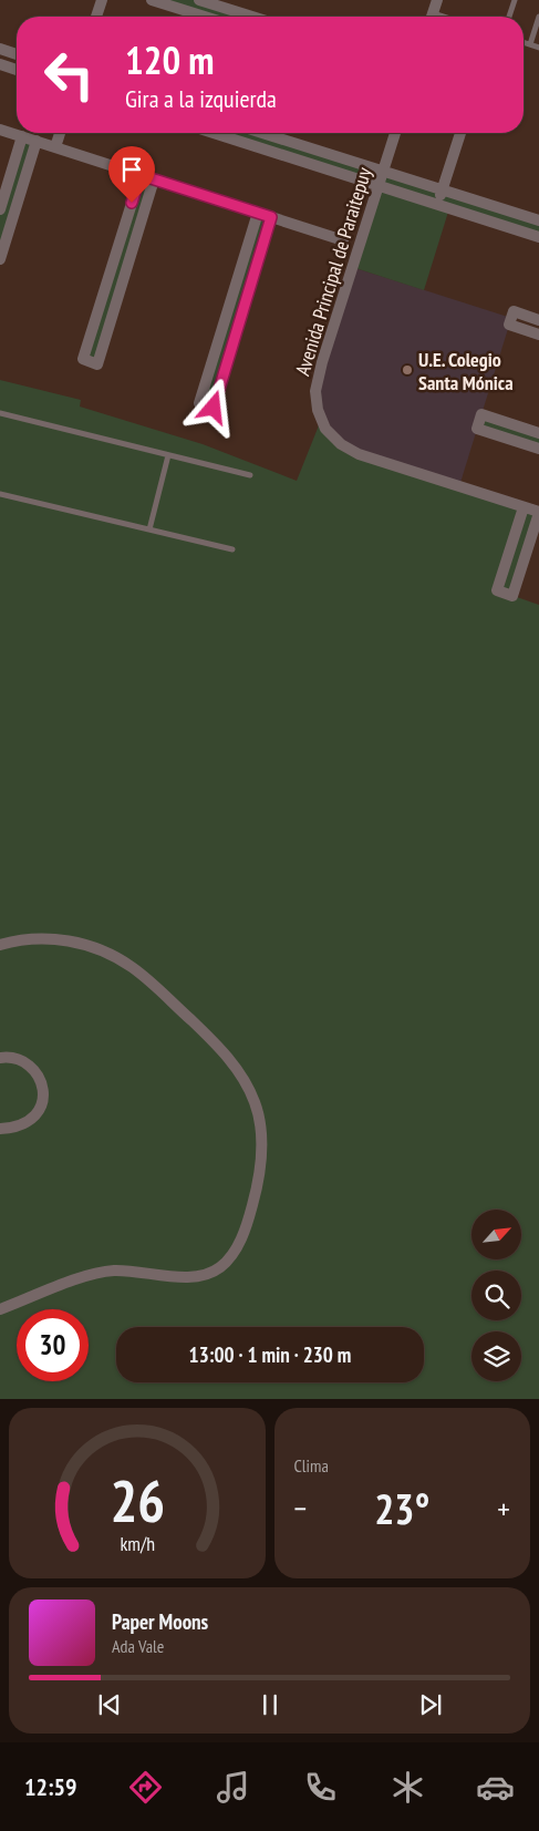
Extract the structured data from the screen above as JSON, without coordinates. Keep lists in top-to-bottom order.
{
  "streets": {
    "street": ["Avenida Principal de Paraitepuy"]
  },
  "places": ["U.E. Colegio Santa Mónica"],
  "north": "top right",
  "page": {
    "turn": ["120 m", "Gira a la izquierda"],
    "limit": "30",
    "trip": "13:00 · 1 min · 230 m",
    "tile": "Clima",
    "heat": ["−", "23°", "+"],
    "song": ["Paper Moons", "Ada Vale"],
    "tabs": "12:59",
    "gauge": ["26", "km/h"]
  }
}
